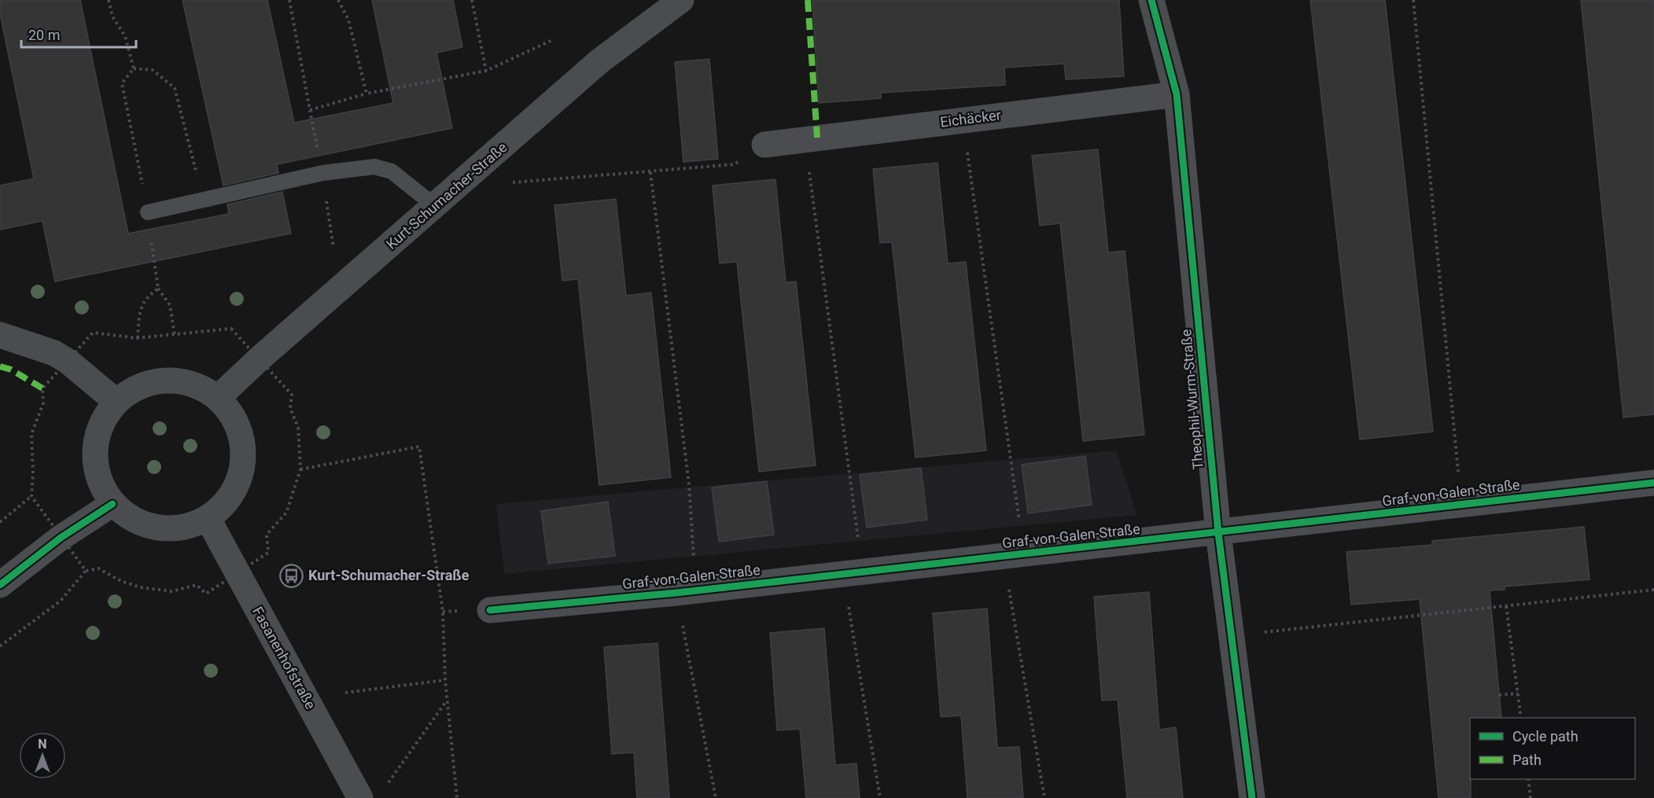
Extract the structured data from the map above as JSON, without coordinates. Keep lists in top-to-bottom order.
{
  "streets": {
    "street": [
      "Eichäcker",
      "Kurt-Schumacher-Straße",
      "Theophil-Wurm-Straße",
      "Graf-von-Galen-Straße",
      "Fasanenhofstraße"
    ]
  },
  "crossings": [
    ["Eichäcker", "Theophil-Wurm-Straße"],
    ["Kurt-Schumacher-Straße", "Fasanenhofstraße"],
    ["Theophil-Wurm-Straße", "Graf-von-Galen-Straße"]
  ],
  "places": {
    "bus stop": ["Kurt-Schumacher-Straße"]
  },
  "legend": ["Cycle path", "Path"],
  "scale_bar": "20 m",
  "north": "top"
}
